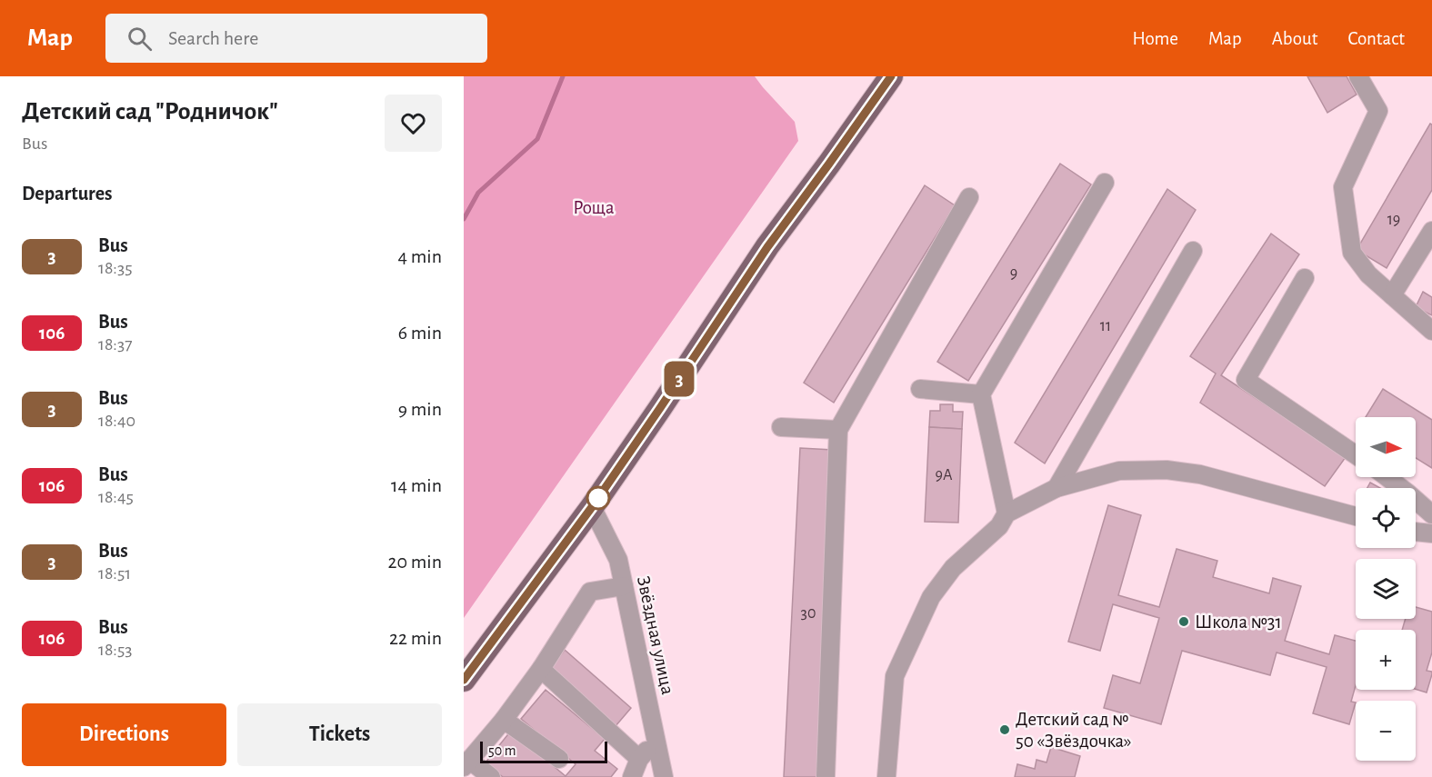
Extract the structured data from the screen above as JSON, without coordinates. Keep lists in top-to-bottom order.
{
  "streets": {
    "street": ["Звёздная улица"]
  },
  "parks": ["Роща"],
  "places": ["Школа №31", "Детский сад № 50 «Звёздочка»"],
  "lines": ["bus line 3"],
  "house_numbers": [
    "19",
    "9",
    "11",
    "9А",
    "30"
  ],
  "scale_bar": "50 m",
  "north": "right",
  "page": {
    "header": "Map",
    "search": "Search here",
    "nav": [
      "Home",
      "Map",
      "About",
      "Contact"
    ],
    "heading": [
      ["Детский сад \"Родничок\"", "Bus"],
      "Departures"
    ],
    "on_map": "3",
    "list": [
      {
        "mark": "3",
        "name": "Bus",
        "note": "18:35",
        "value": "4 min"
      },
      {
        "mark": "106",
        "name": "Bus",
        "note": "18:37",
        "value": "6 min"
      },
      {
        "mark": "3",
        "name": "Bus",
        "note": "18:40",
        "value": "9 min"
      },
      {
        "mark": "106",
        "name": "Bus",
        "note": "18:45",
        "value": "14 min"
      },
      {
        "mark": "3",
        "name": "Bus",
        "note": "18:51",
        "value": "20 min"
      },
      {
        "mark": "106",
        "name": "Bus",
        "note": "18:53",
        "value": "22 min"
      }
    ],
    "map_buttons": ["+", "−"],
    "buttons": ["Directions", "Tickets"],
    "scale": "50 m"
  }
}
